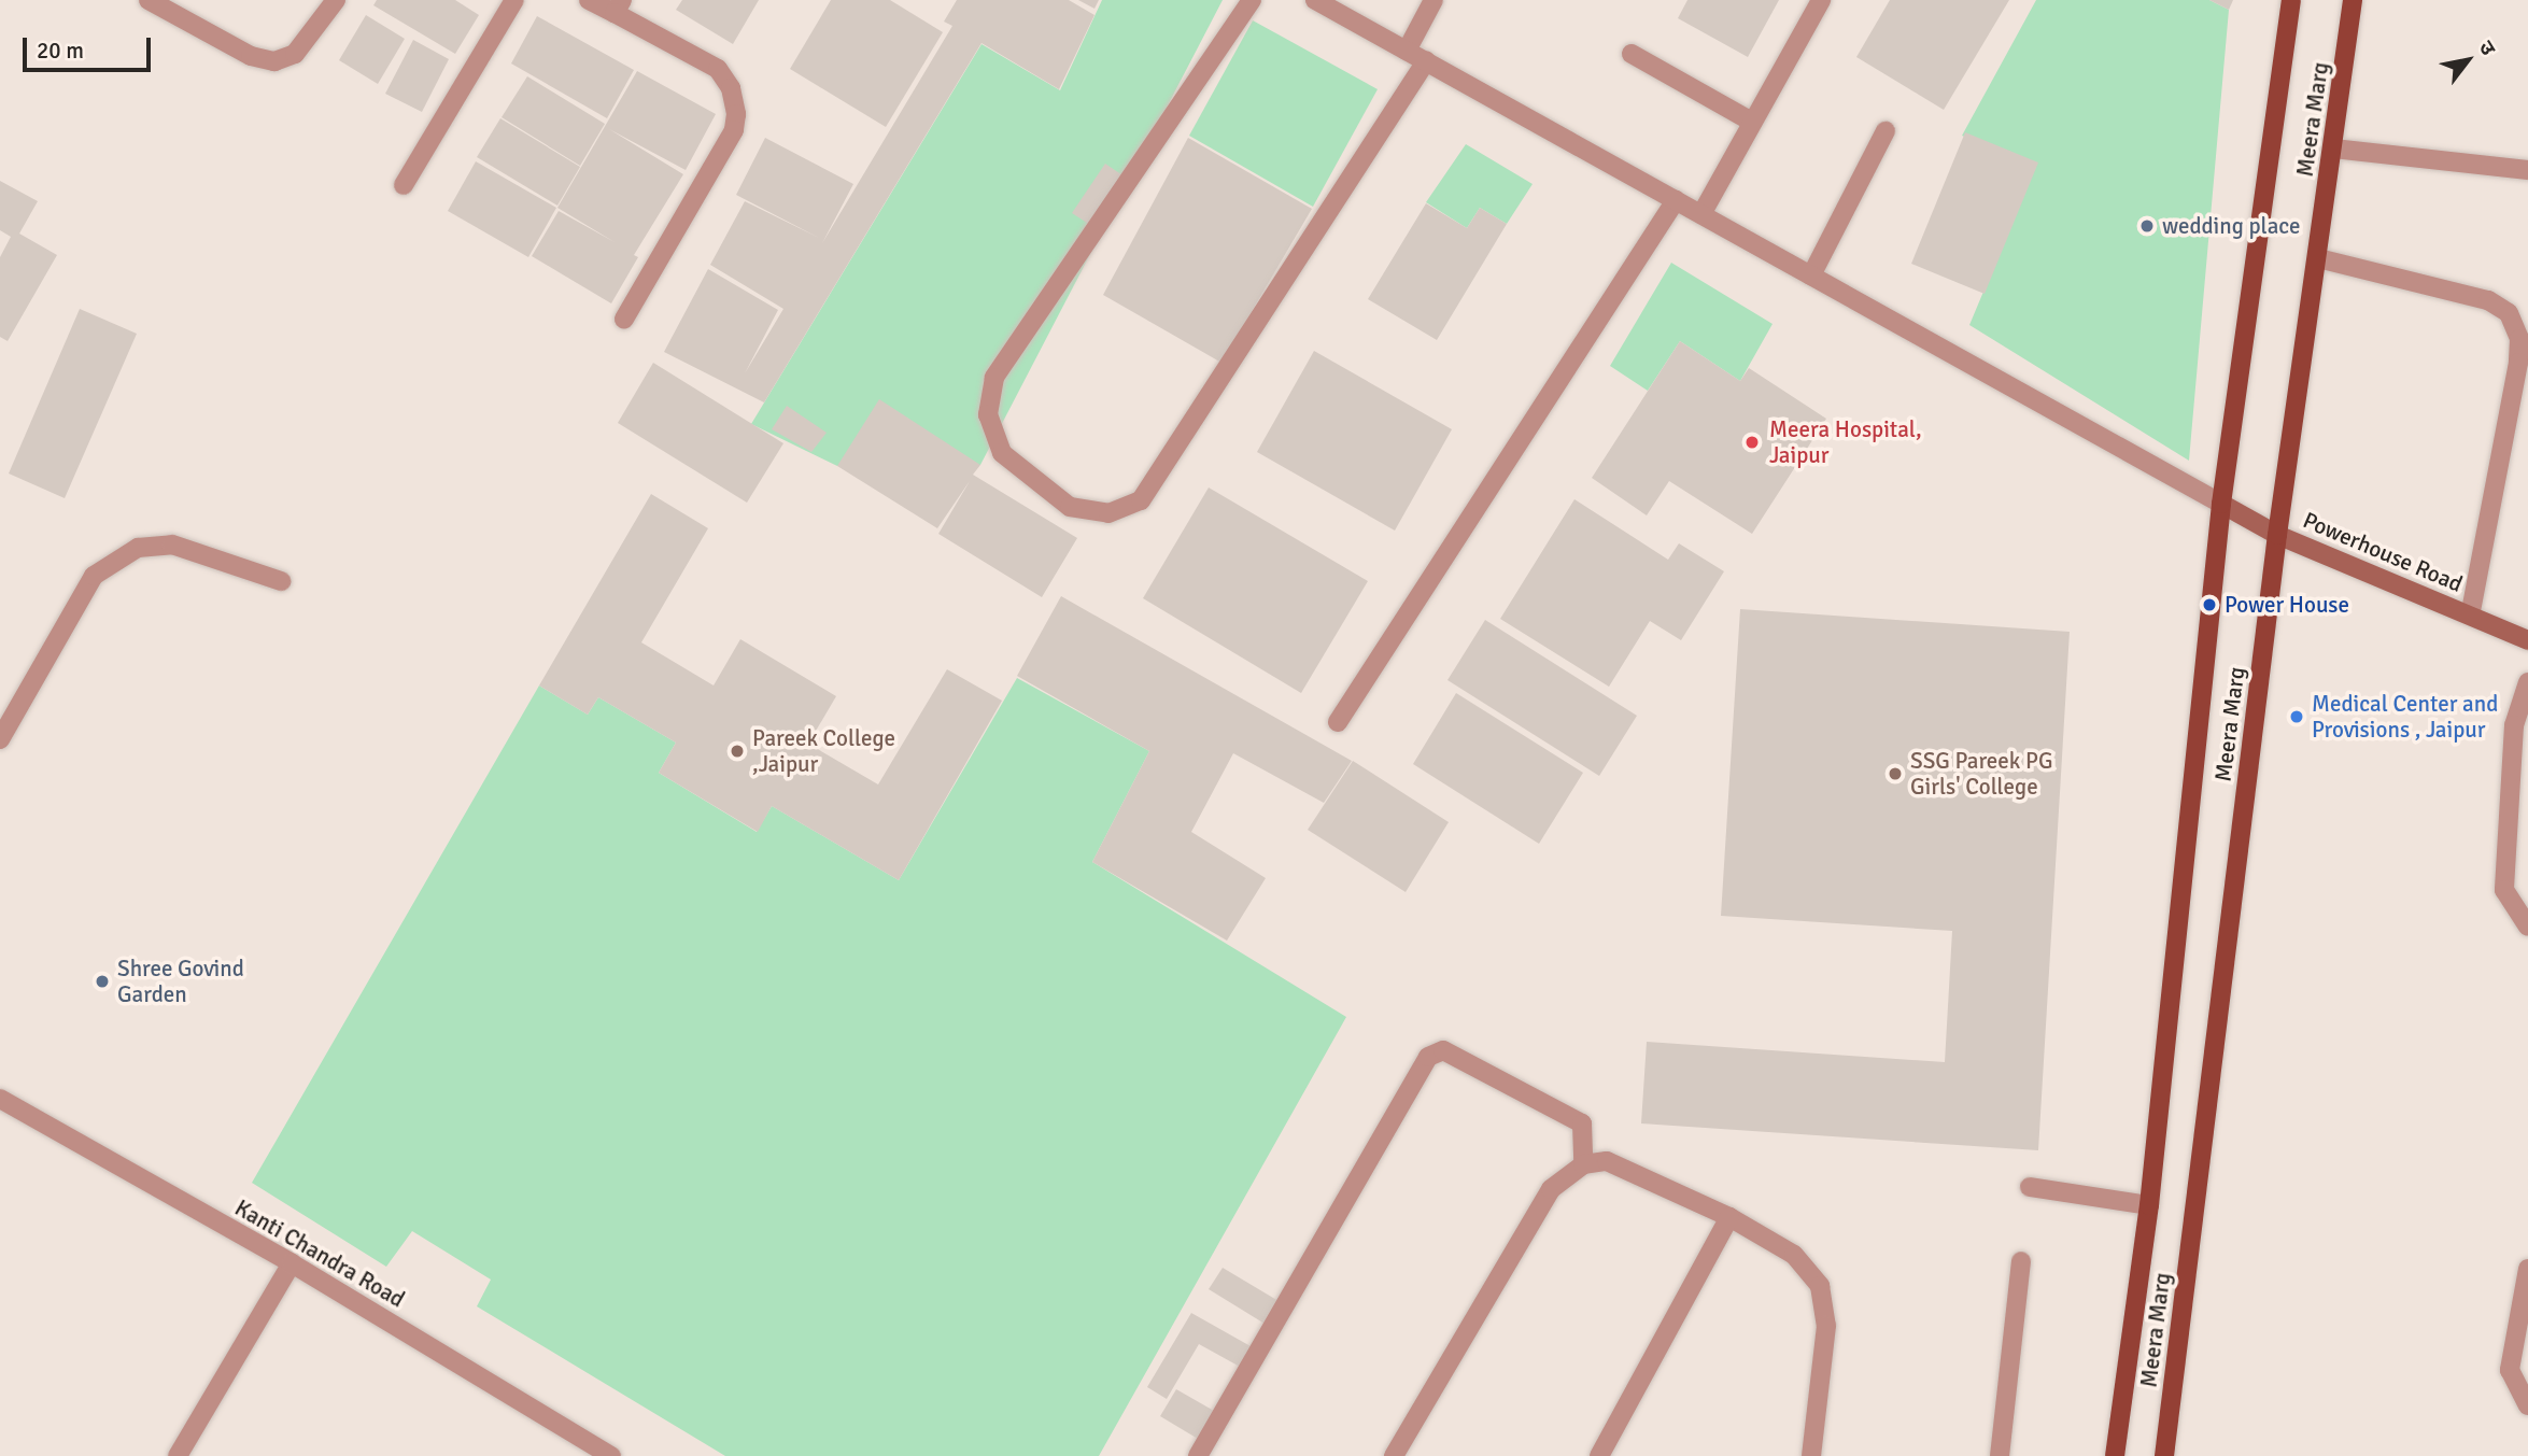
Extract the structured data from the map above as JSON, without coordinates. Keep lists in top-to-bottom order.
{
  "streets": {
    "main road": ["Meera Marg", "Powerhouse Road"],
    "street": ["Kanti Chandra Road"]
  },
  "crossings": [
    ["Meera Marg", "Powerhouse Road"]
  ],
  "places": [
    "wedding place",
    "Meera Hospital, Jaipur",
    "Power House",
    "Medical Center and Provisions , Jaipur",
    "Pareek College ,Jaipur",
    "SSG Pareek PG Girls' College",
    "Shree Govind Garden"
  ],
  "scale_bar": "20 m",
  "north": "top right"
}
